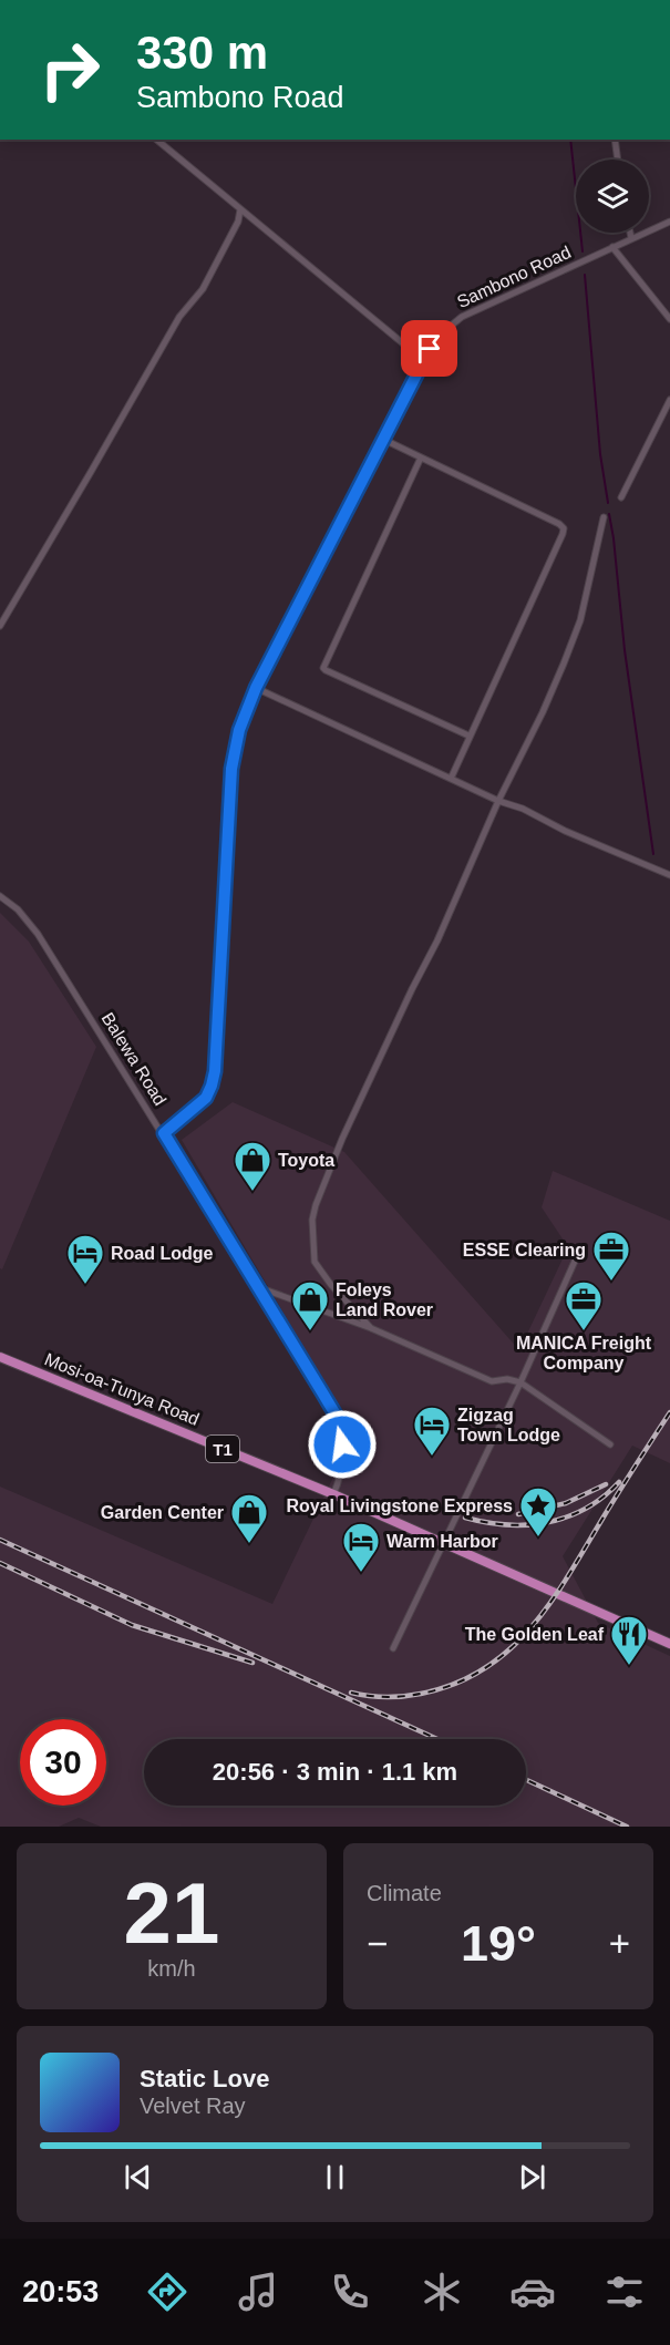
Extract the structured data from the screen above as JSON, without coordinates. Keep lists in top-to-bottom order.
{
  "streets": {
    "highway": ["Mosi-oa-Tunya Road", "T1"],
    "street": ["Sambono Road", "Balewa Road"]
  },
  "crossings": [
    ["Sambono Road", "Balewa Road"],
    ["Balewa Road", "Mosi-oa-Tunya Road"]
  ],
  "places": {
    "shop": ["Toyota", "Foleys Land Rover", "Garden Center"],
    "office": ["ESSE Clearing", "MANICA Freight Company"],
    "hotel": ["Road Lodge", "Zigzag Town Lodge", "Warm Harbor"],
    "place": ["Royal Livingstone Express"],
    "restaurant": ["The Golden Leaf"]
  },
  "page": {
    "turn": ["330 m", "Sambono Road"],
    "limit": "30",
    "trip": "20:56 · 3 min · 1.1 km",
    "tile": [
      ["21", "km/h"],
      "Climate"
    ],
    "heat": ["−", "19°", "+"],
    "song": ["Static Love", "Velvet Ray"],
    "tabs": "20:53"
  }
}
